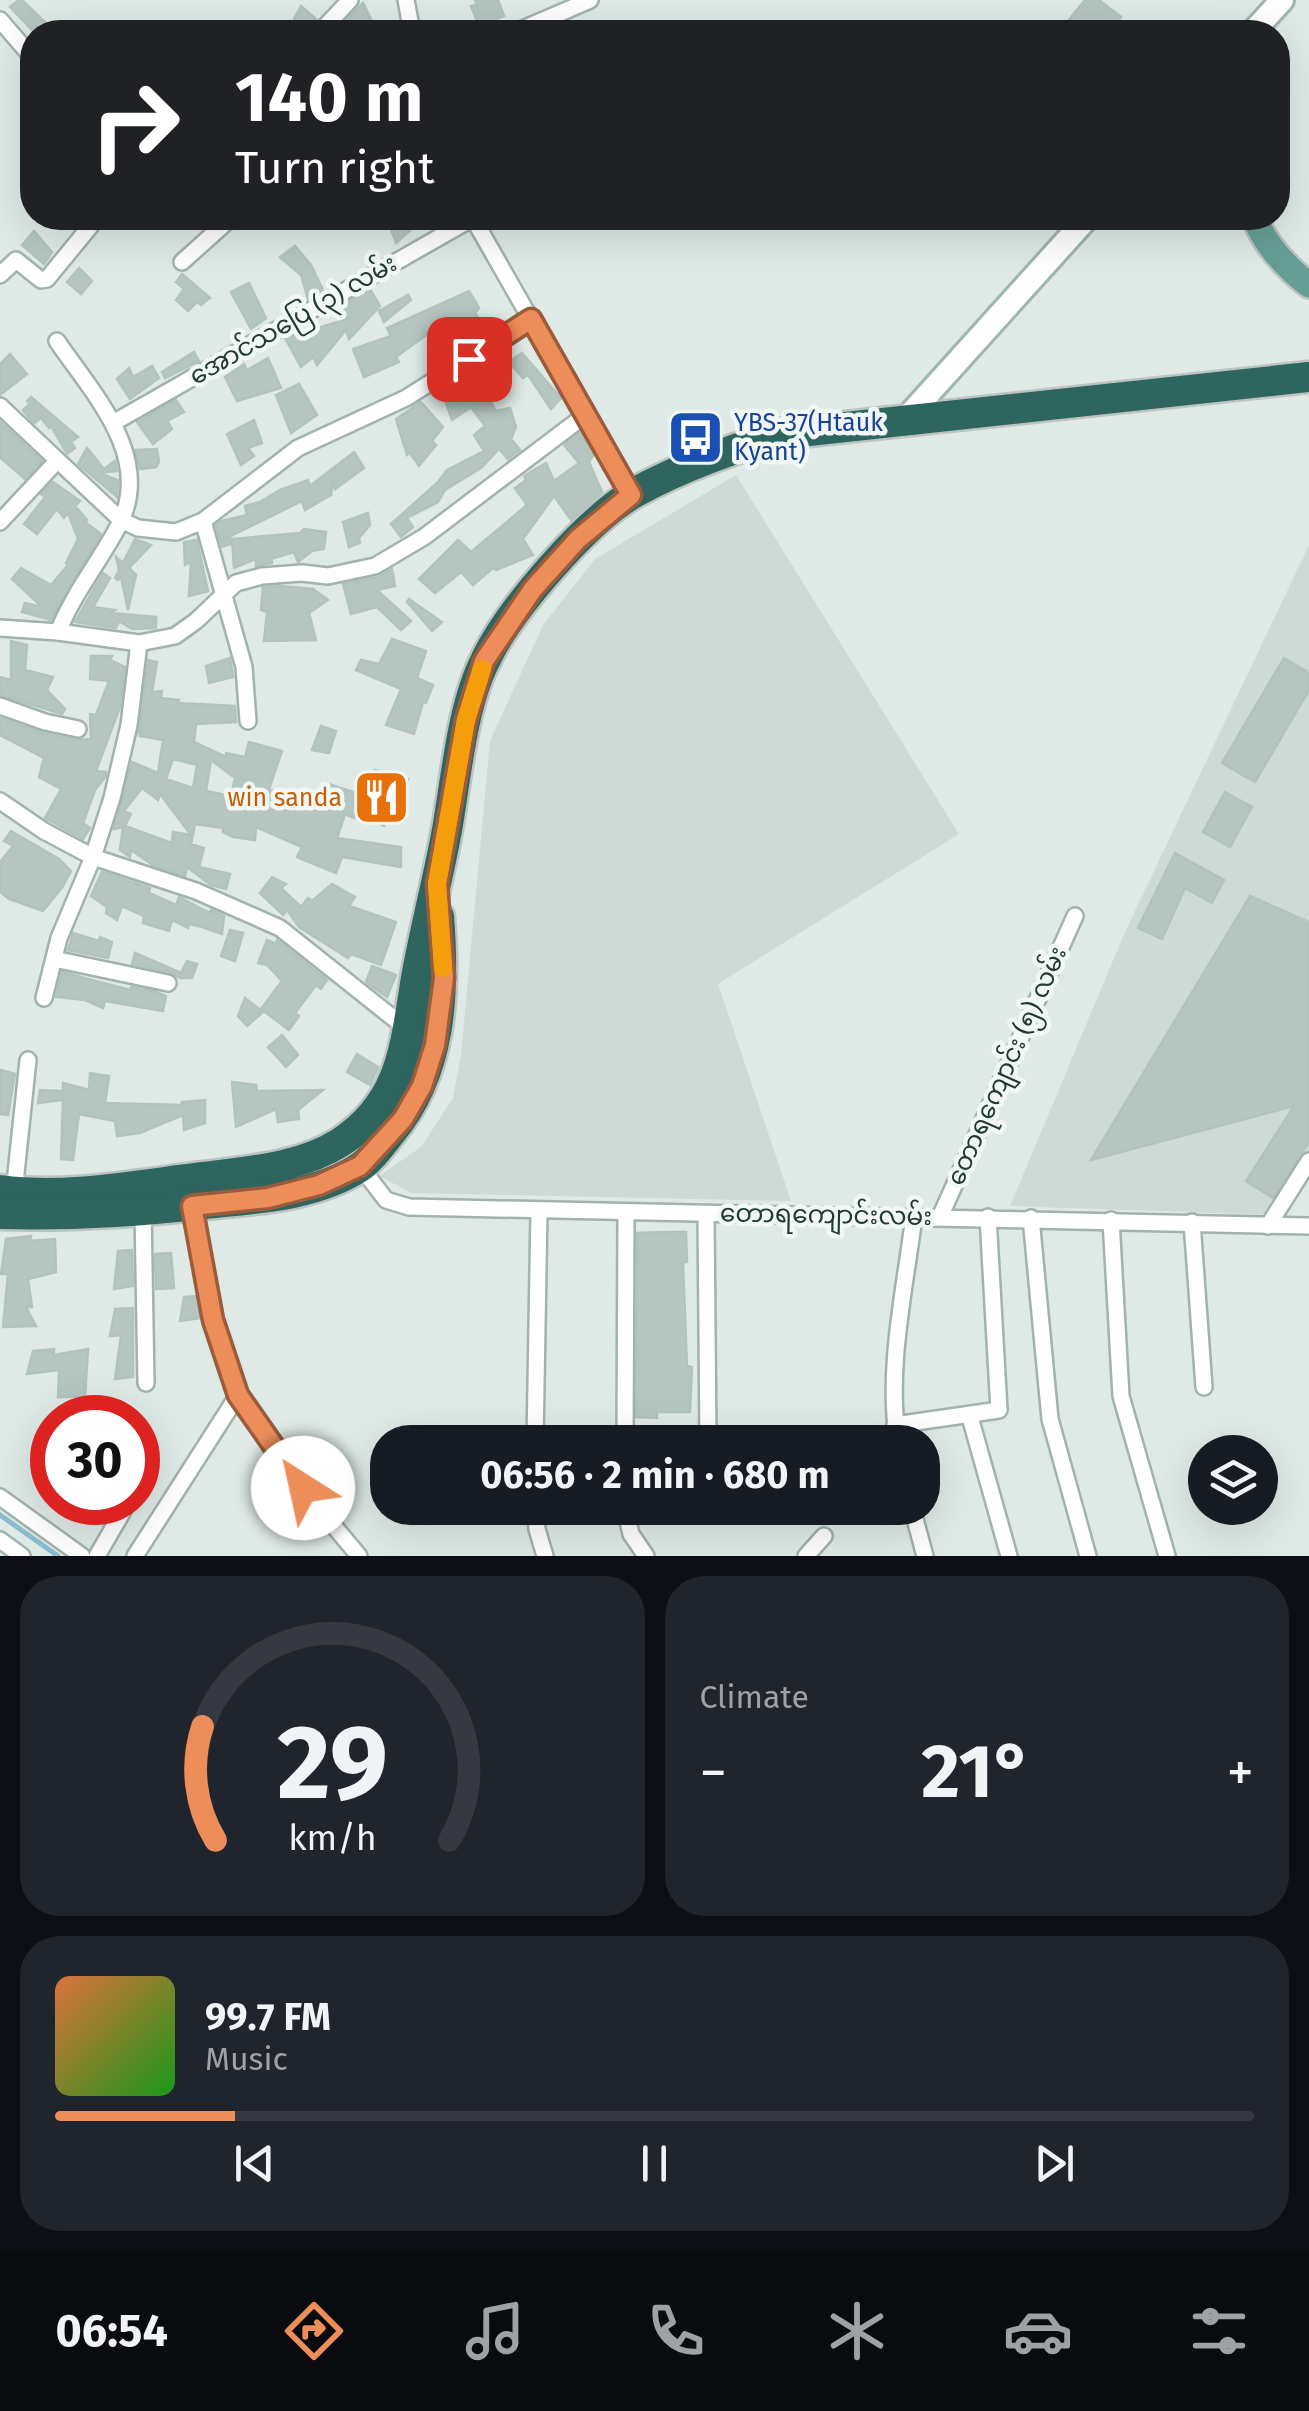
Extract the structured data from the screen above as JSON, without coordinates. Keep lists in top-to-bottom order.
{
  "streets": {
    "street": ["အောင်သပြေ (၃) လမ်း", "တောရကျောင်း (၅) လမ်း", "တောရကျောင်းလမ်း"]
  },
  "crossings": [
    ["တောရကျောင်း (၅) လမ်း", "တောရကျောင်းလမ်း"]
  ],
  "places": {
    "bus stop": ["YBS-37(Htauk Kyant)"],
    "restaurant": ["win sanda"]
  },
  "page": {
    "turn": ["140 m", "Turn right"],
    "limit": "30",
    "trip": "06:56 · 2 min · 680 m",
    "tile": "Climate",
    "heat": ["−", "21°", "+"],
    "song": ["99.7 FM", "Music"],
    "tabs": "06:54",
    "gauge": ["29", "km/h"]
  }
}
